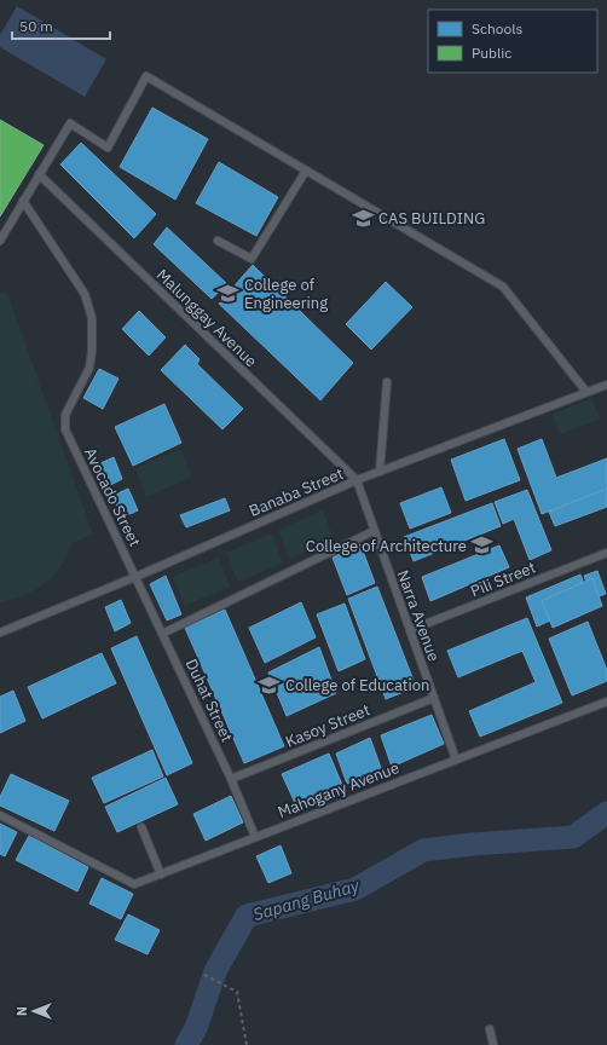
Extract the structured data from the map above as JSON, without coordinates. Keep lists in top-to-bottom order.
{
  "streets": {
    "lane": [
      "Malunggay Avenue",
      "Banaba Street",
      "Avocado Street",
      "Pili Street",
      "Narra Avenue",
      "Duhat Street",
      "Kasoy Street",
      "Mahogany Avenue"
    ]
  },
  "crossings": [
    ["Malunggay Avenue", "Banaba Street"],
    ["Malunggay Avenue", "Narra Avenue"],
    ["Banaba Street", "Avocado Street"],
    ["Banaba Street", "Narra Avenue"],
    ["Banaba Street", "Duhat Street"],
    ["Avocado Street", "Duhat Street"],
    ["Pili Street", "Narra Avenue"],
    ["Narra Avenue", "Kasoy Street"],
    ["Narra Avenue", "Mahogany Avenue"],
    ["Duhat Street", "Kasoy Street"],
    ["Duhat Street", "Mahogany Avenue"]
  ],
  "water": ["Sapang Buhay"],
  "places": {
    "school or university": [
      "CAS BUILDING",
      "College of Engineering",
      "College of Architecture",
      "College of Education"
    ]
  },
  "legend": ["Schools", "Public"],
  "scale_bar": "50 m",
  "north": "left"
}
